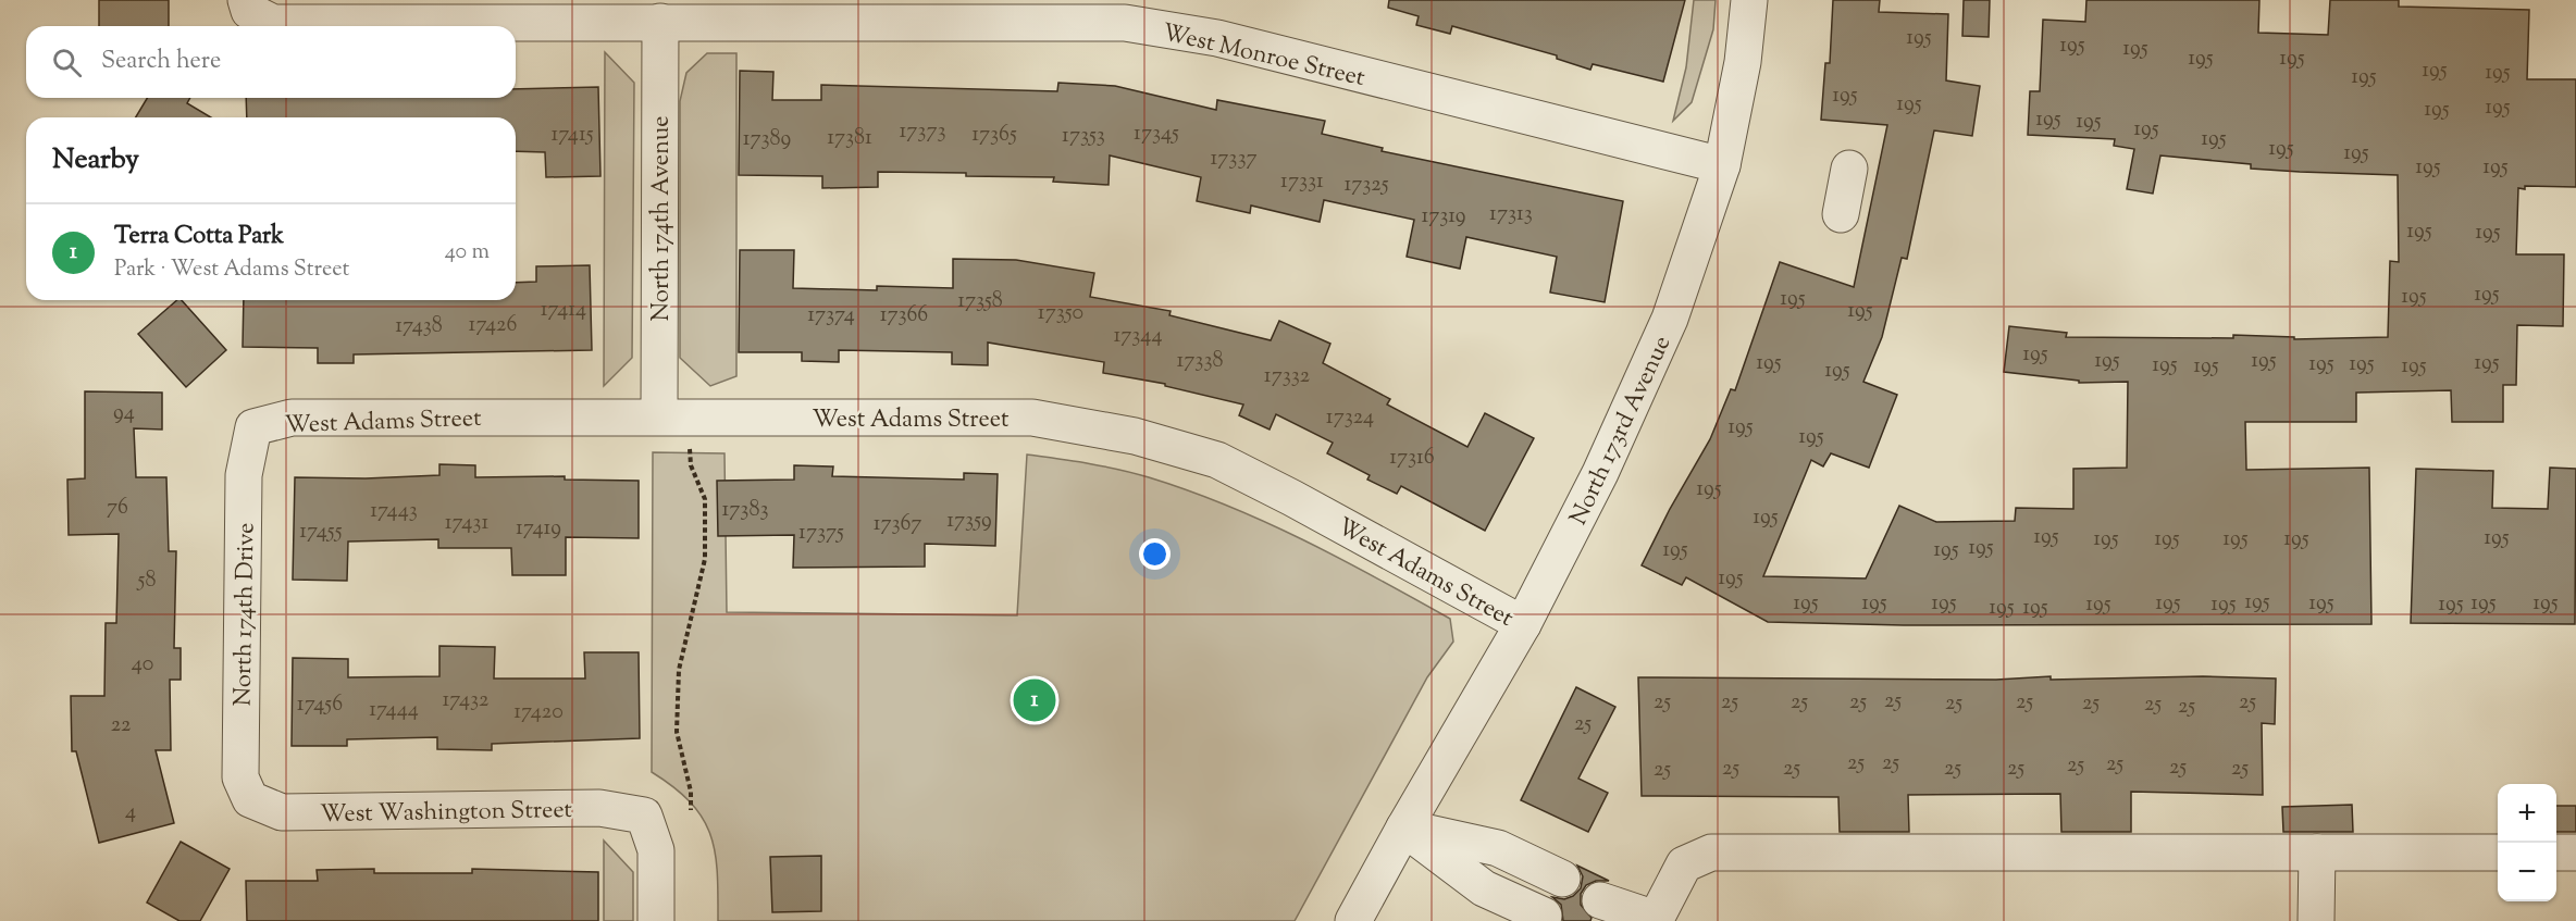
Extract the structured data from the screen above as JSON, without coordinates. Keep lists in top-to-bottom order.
{
  "streets": {
    "street": [
      "West Monroe Street",
      "North 174th Avenue",
      "West Adams Street",
      "North 173rd Avenue",
      "North 174th Drive",
      "West Washington Street"
    ]
  },
  "crossings": [
    ["West Monroe Street", "North 174th Avenue"],
    ["West Monroe Street", "North 173rd Avenue"],
    ["North 174th Avenue", "West Adams Street"],
    ["West Adams Street", "North 173rd Avenue"],
    ["West Adams Street", "North 174th Drive"],
    ["North 174th Drive", "West Washington Street"]
  ],
  "house_numbers": [
    "195",
    "195",
    "195",
    "195",
    "195",
    "195",
    "195",
    "195",
    "195",
    "195",
    "195",
    "195",
    "195",
    "195",
    "195",
    "17373",
    "17345",
    "17415",
    "17365",
    "17353",
    "17381",
    "17389",
    "195",
    "195",
    "195",
    "17337",
    "195",
    "195",
    "17331",
    "17325",
    "17313",
    "17319",
    "195",
    "195",
    "195",
    "195",
    "195",
    "17358",
    "17414",
    "195",
    "17350",
    "17374",
    "17366",
    "17426",
    "17438",
    "17344",
    "195",
    "17338",
    "195",
    "195",
    "195",
    "195",
    "195",
    "195",
    "195",
    "195",
    "195",
    "195",
    "17332",
    "94",
    "17324",
    "195",
    "195",
    "17316",
    "195",
    "76",
    "17383",
    "17443",
    "195",
    "17359",
    "17431",
    "17367",
    "17419",
    "17455",
    "17375",
    "195",
    "195",
    "195",
    "195",
    "195",
    "195",
    "195",
    "195",
    "195",
    "195",
    "58",
    "195",
    "195",
    "195",
    "195",
    "195",
    "195",
    "195",
    "195",
    "195",
    "195",
    "195",
    "195",
    "195",
    "40",
    "17432",
    "25",
    "25",
    "25",
    "25",
    "25",
    "25",
    "25",
    "25",
    "25",
    "17456",
    "25",
    "25",
    "17444",
    "17420",
    "25",
    "22",
    "25",
    "25",
    "25",
    "25",
    "25",
    "25",
    "25",
    "25",
    "25",
    "25",
    "25",
    "4"
  ],
  "page": {
    "search": "Search here",
    "heading": "Nearby",
    "list": [
      {
        "mark": "1",
        "name": "Terra Cotta Park",
        "note": "Park · West Adams Street",
        "value": "40 m"
      }
    ],
    "pins": "1",
    "map_buttons": ["+", "−"]
  }
}
